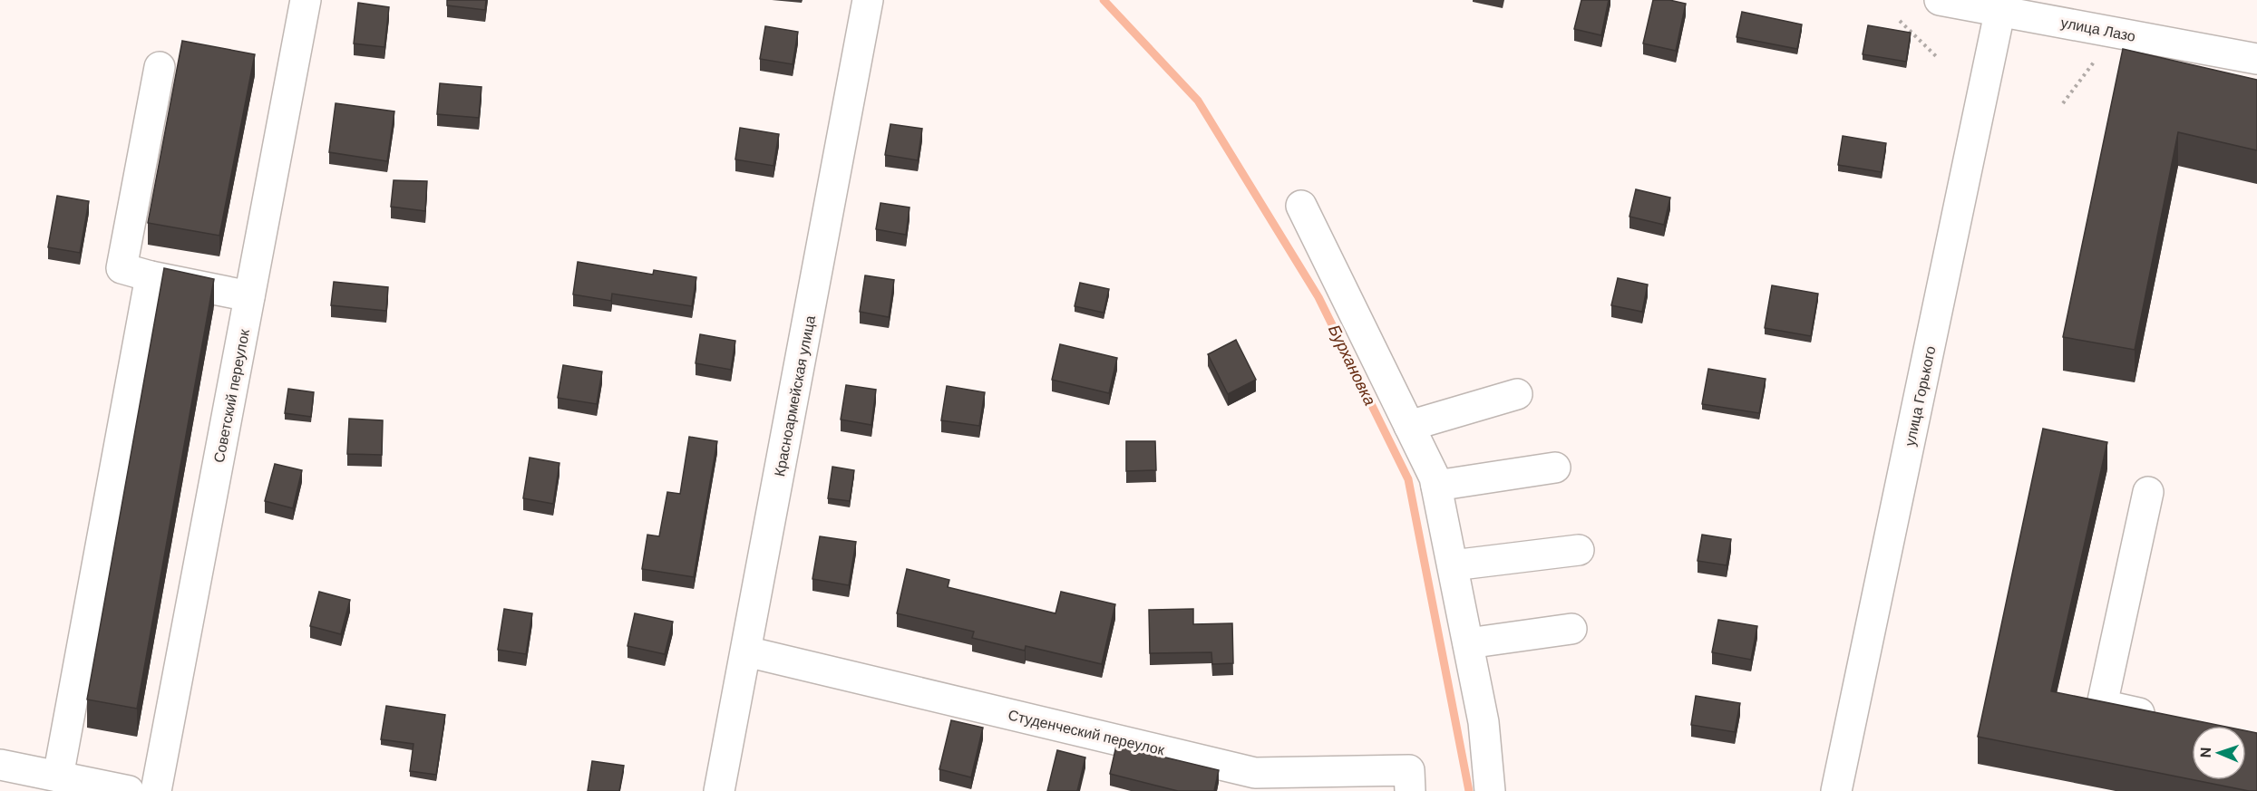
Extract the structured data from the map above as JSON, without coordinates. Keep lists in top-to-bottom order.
{
  "streets": {
    "street": [
      "улица Лазо",
      "Советский переулок",
      "Красноармейская улица",
      "улица Горького",
      "Студенческий переулок"
    ]
  },
  "crossings": [
    ["улица Лазо", "улица Горького"],
    ["Красноармейская улица", "Студенческий переулок"]
  ],
  "water": ["Бурхановка"],
  "north": "left"
}
